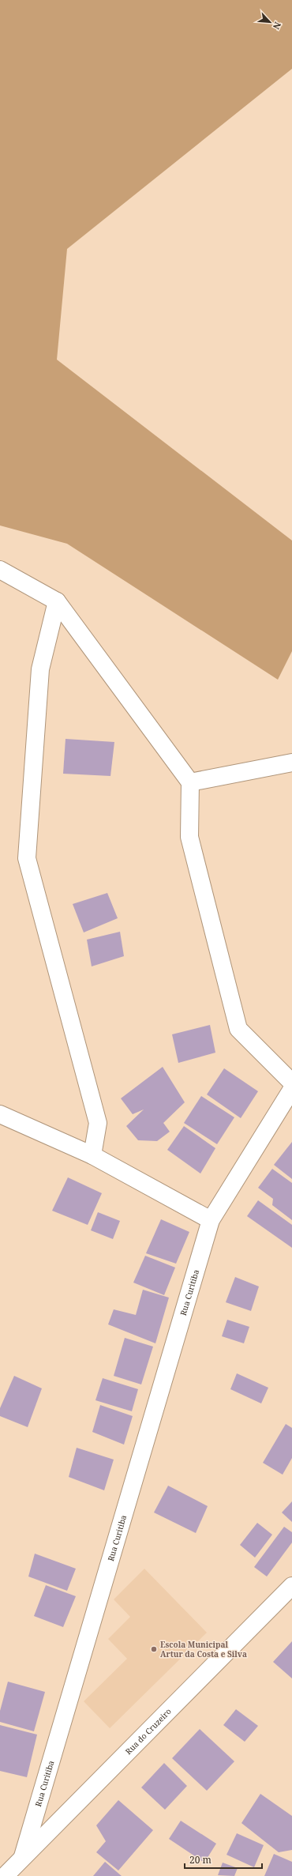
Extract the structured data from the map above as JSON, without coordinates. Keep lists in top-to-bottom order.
{
  "streets": {
    "street": ["Rua Curitiba", "Rua do Cruzeiro"]
  },
  "crossings": [
    ["Rua Curitiba", "Rua do Cruzeiro"]
  ],
  "places": ["Escola Municipal Artur da Costa e Silva"],
  "scale_bar": "20 m",
  "north": "bottom right"
}
